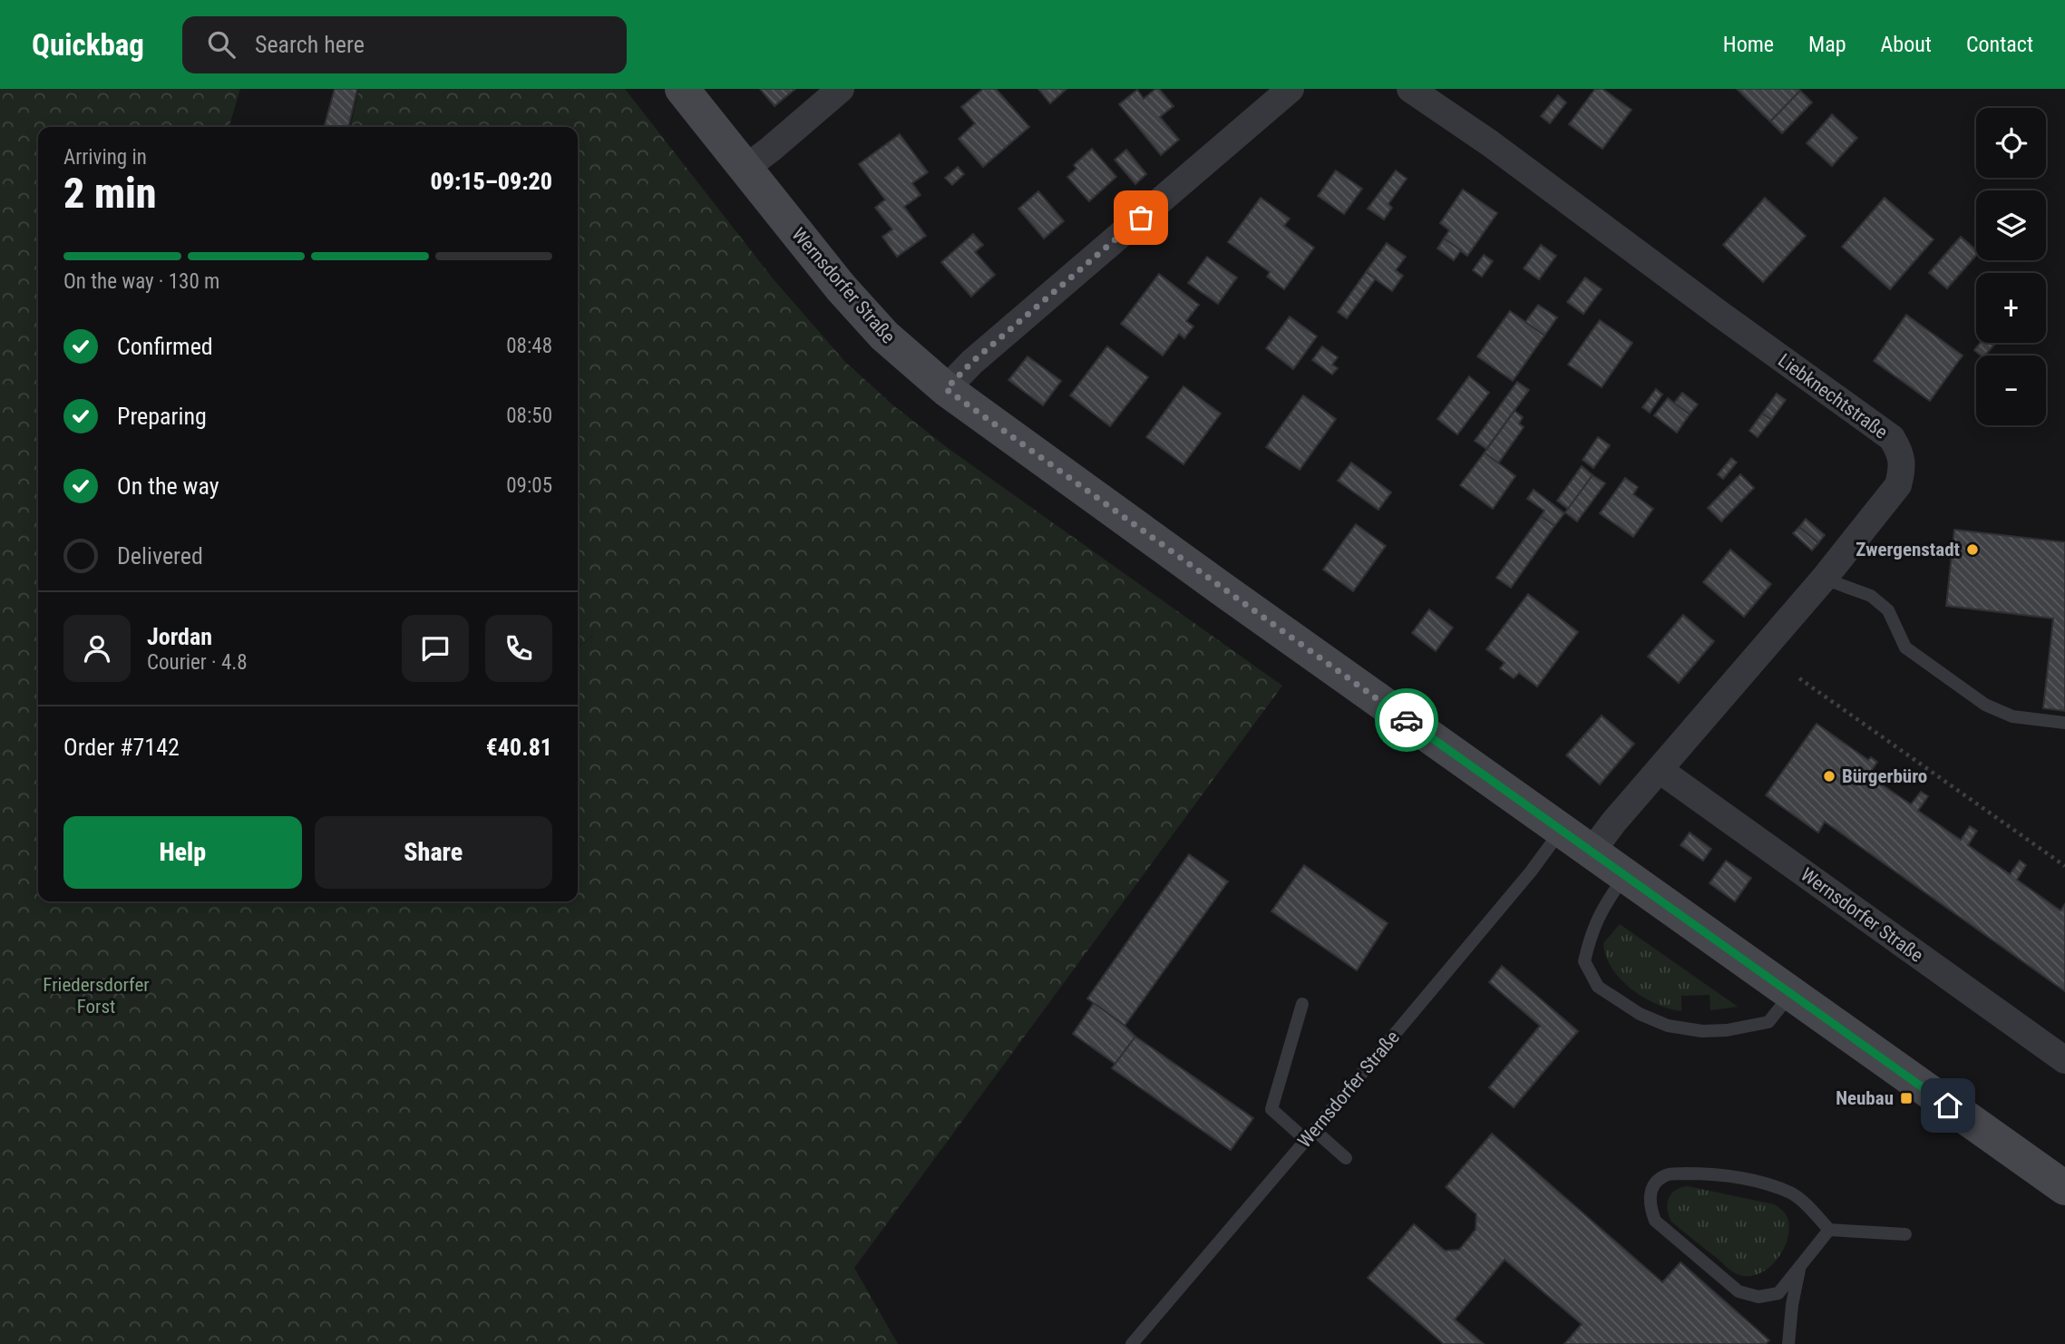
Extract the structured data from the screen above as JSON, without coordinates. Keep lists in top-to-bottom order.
{
  "streets": {
    "main road": ["Wernsdorfer Straße"],
    "street": ["Liebknechtstraße"]
  },
  "crossings": [
    ["Wernsdorfer Straße", "Liebknechtstraße"]
  ],
  "parks": ["Friedersdorfer Forst"],
  "places": {
    "other": ["Zwergenstadt", "Bürgerbüro"],
    "transit": ["Neubau"]
  },
  "page": {
    "header": "Quickbag",
    "search": "Search here",
    "nav": [
      "Home",
      "Map",
      "About",
      "Contact"
    ],
    "map_buttons": ["+", "−"],
    "heading": ["2 min", "Arriving in", "09:15–09:20"],
    "panel": [
      "Jordan",
      "Courier · 4.8",
      "Order #7142",
      "€40.81"
    ],
    "bar": "On the way · 130 m",
    "list": [
      ["Confirmed", "08:48"],
      ["Preparing", "08:50"],
      ["On the way", "09:05"],
      "Delivered"
    ],
    "buttons": ["Help", "Share"]
  }
}
